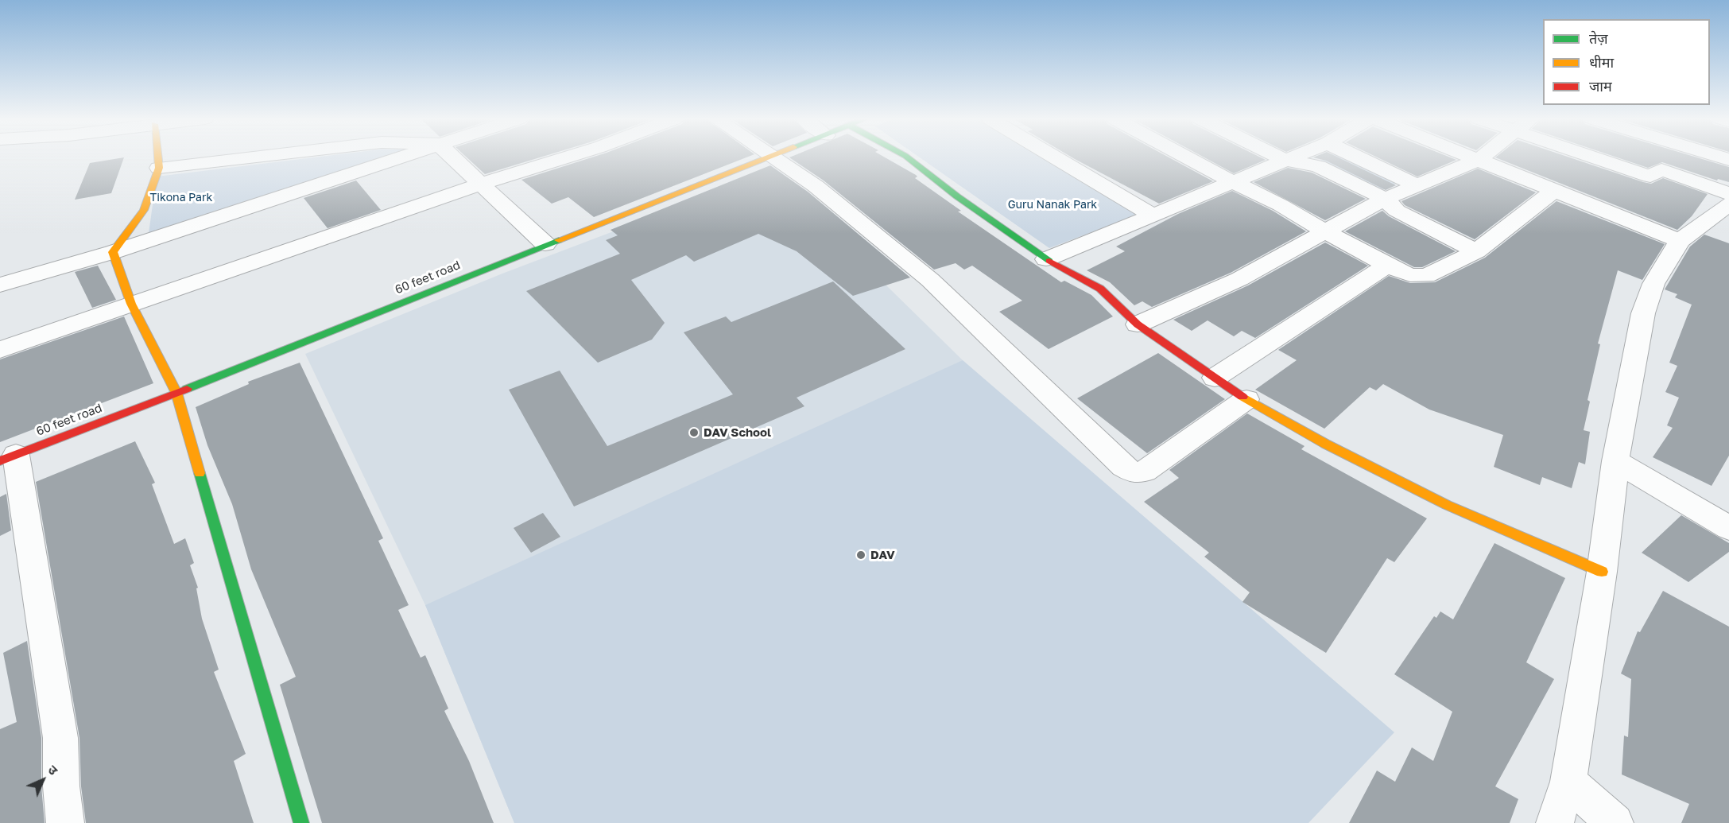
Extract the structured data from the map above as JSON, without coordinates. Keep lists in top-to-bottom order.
{
  "streets": {
    "street": ["60 feet road"]
  },
  "parks": ["Tikona Park", "Guru Nanak Park"],
  "places": ["DAV School", "DAV"],
  "legend": ["तेज़", "धीमा", "जाम"],
  "north": "top right"
}
